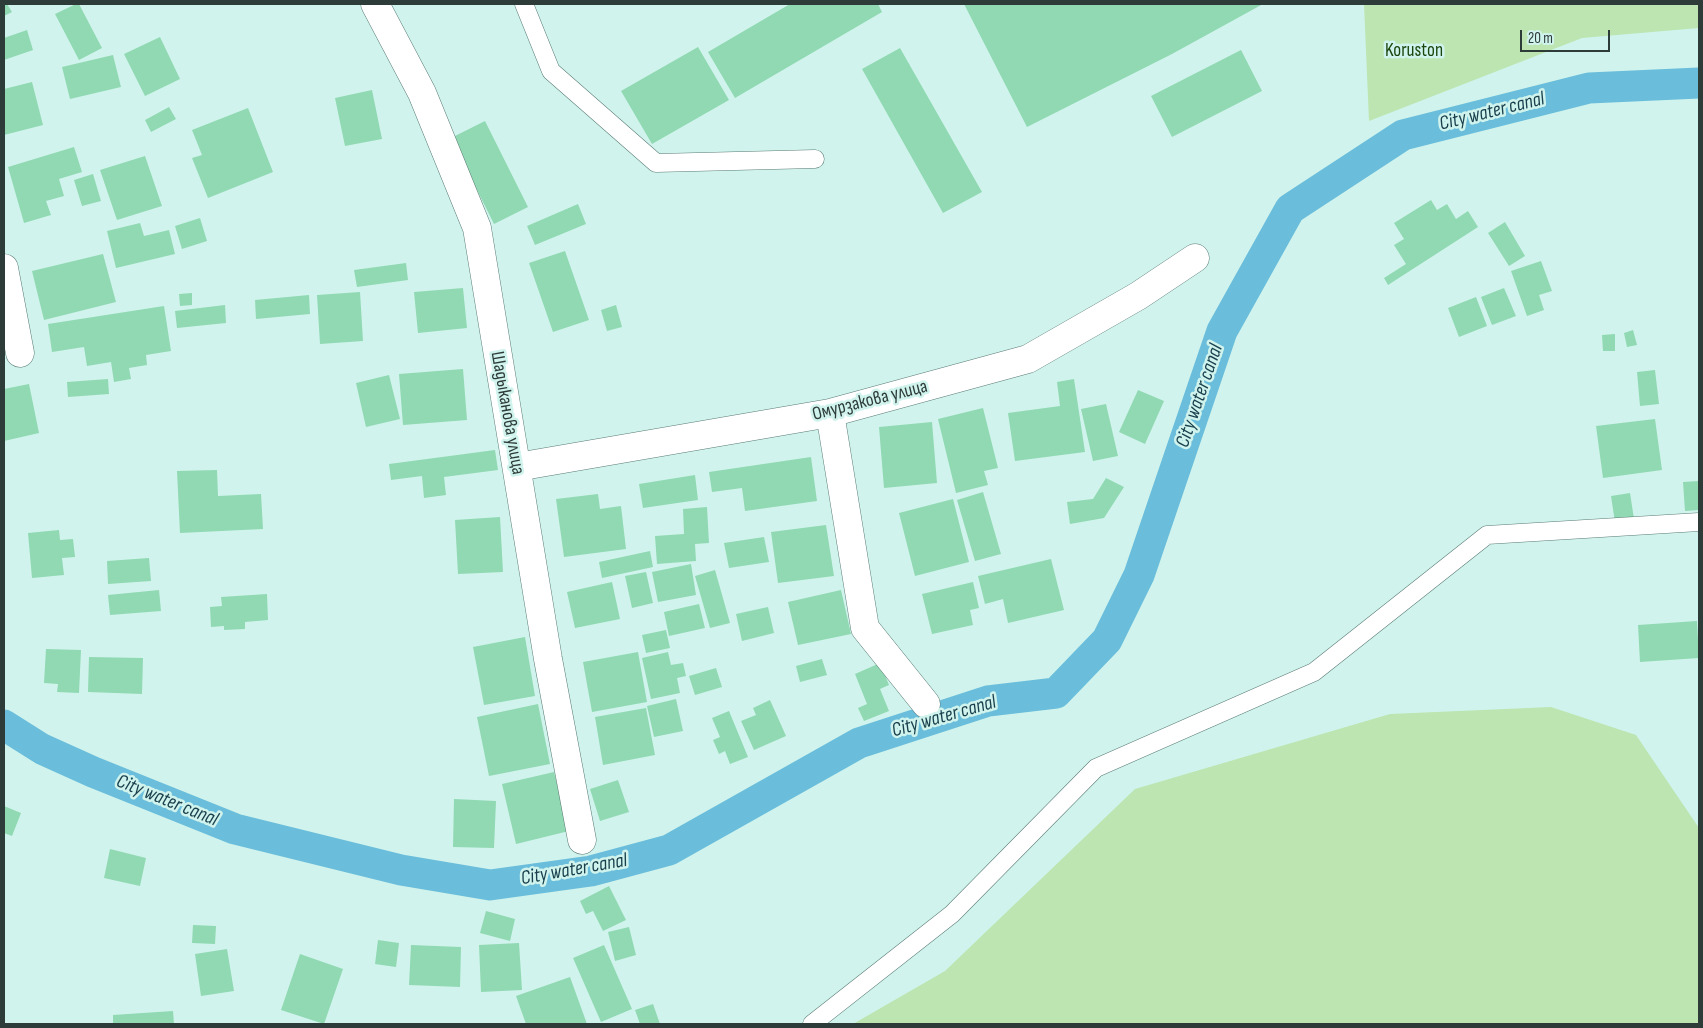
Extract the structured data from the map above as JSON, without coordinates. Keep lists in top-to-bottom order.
{
  "streets": {
    "street": ["Омурзакова улица", "Шадыканова улица"]
  },
  "crossings": [
    ["Омурзакова улица", "Шадыканова улица"]
  ],
  "water": ["City water canal"],
  "parks": ["Koruston"],
  "scale_bar": "20 m"
}
